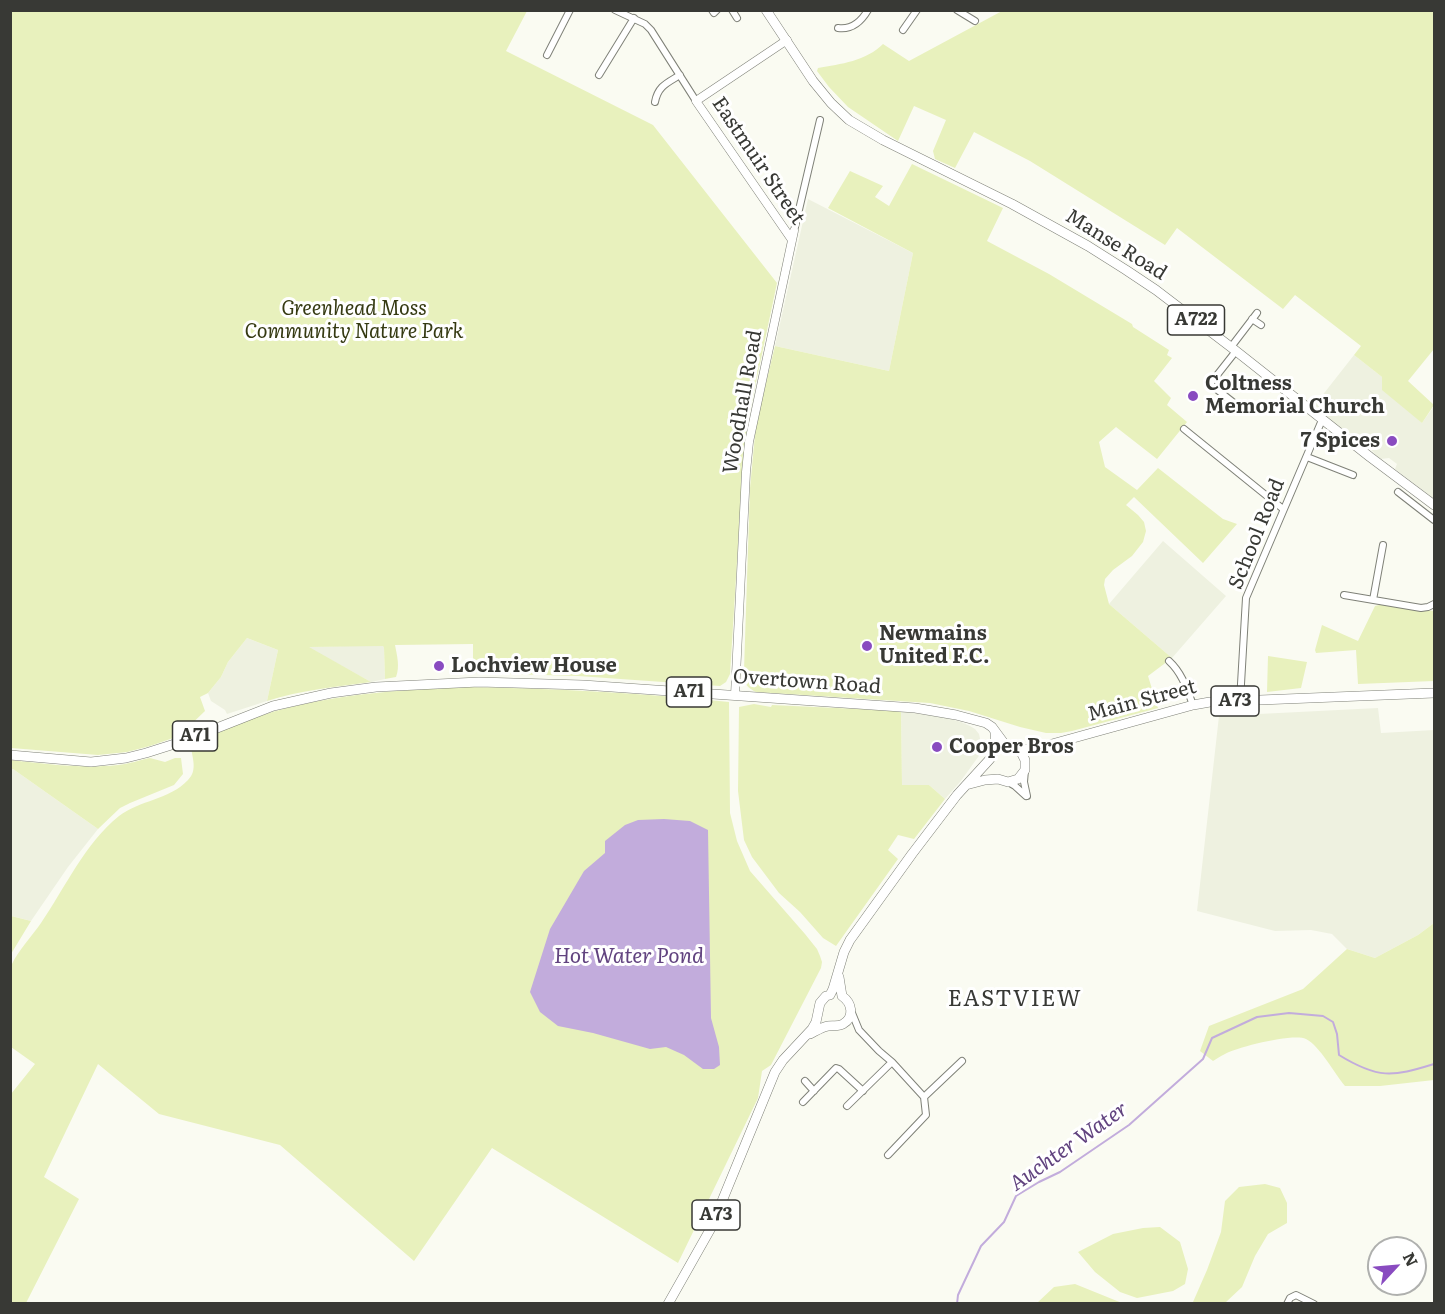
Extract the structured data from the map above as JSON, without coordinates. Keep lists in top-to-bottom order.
{
  "streets": {
    "main road": [
      "Manse Road",
      "A722",
      "Overtown Road",
      "A71",
      "Main Street",
      "A73"
    ],
    "street": ["Eastmuir Street", "Woodhall Road", "School Road"]
  },
  "crossings": [
    ["Eastmuir Street", "Manse Road"],
    ["Eastmuir Street", "A722"],
    ["Eastmuir Street", "Woodhall Road"],
    ["Manse Road", "A722"],
    ["Manse Road", "School Road"],
    ["Woodhall Road", "Overtown Road"],
    ["School Road", "Main Street"],
    ["Overtown Road", "Main Street"],
    ["Overtown Road", "A73"],
    ["Main Street", "A73"]
  ],
  "districts": ["EASTVIEW"],
  "water": ["Hot Water Pond", "Auchter Water"],
  "parks": ["Greenhead Moss Community Nature Park"],
  "places": [
    "Coltness Memorial Church",
    "7 Spices",
    "Newmains United F.C.",
    "Lochview House",
    "Cooper Bros"
  ],
  "north": "top right"
}
